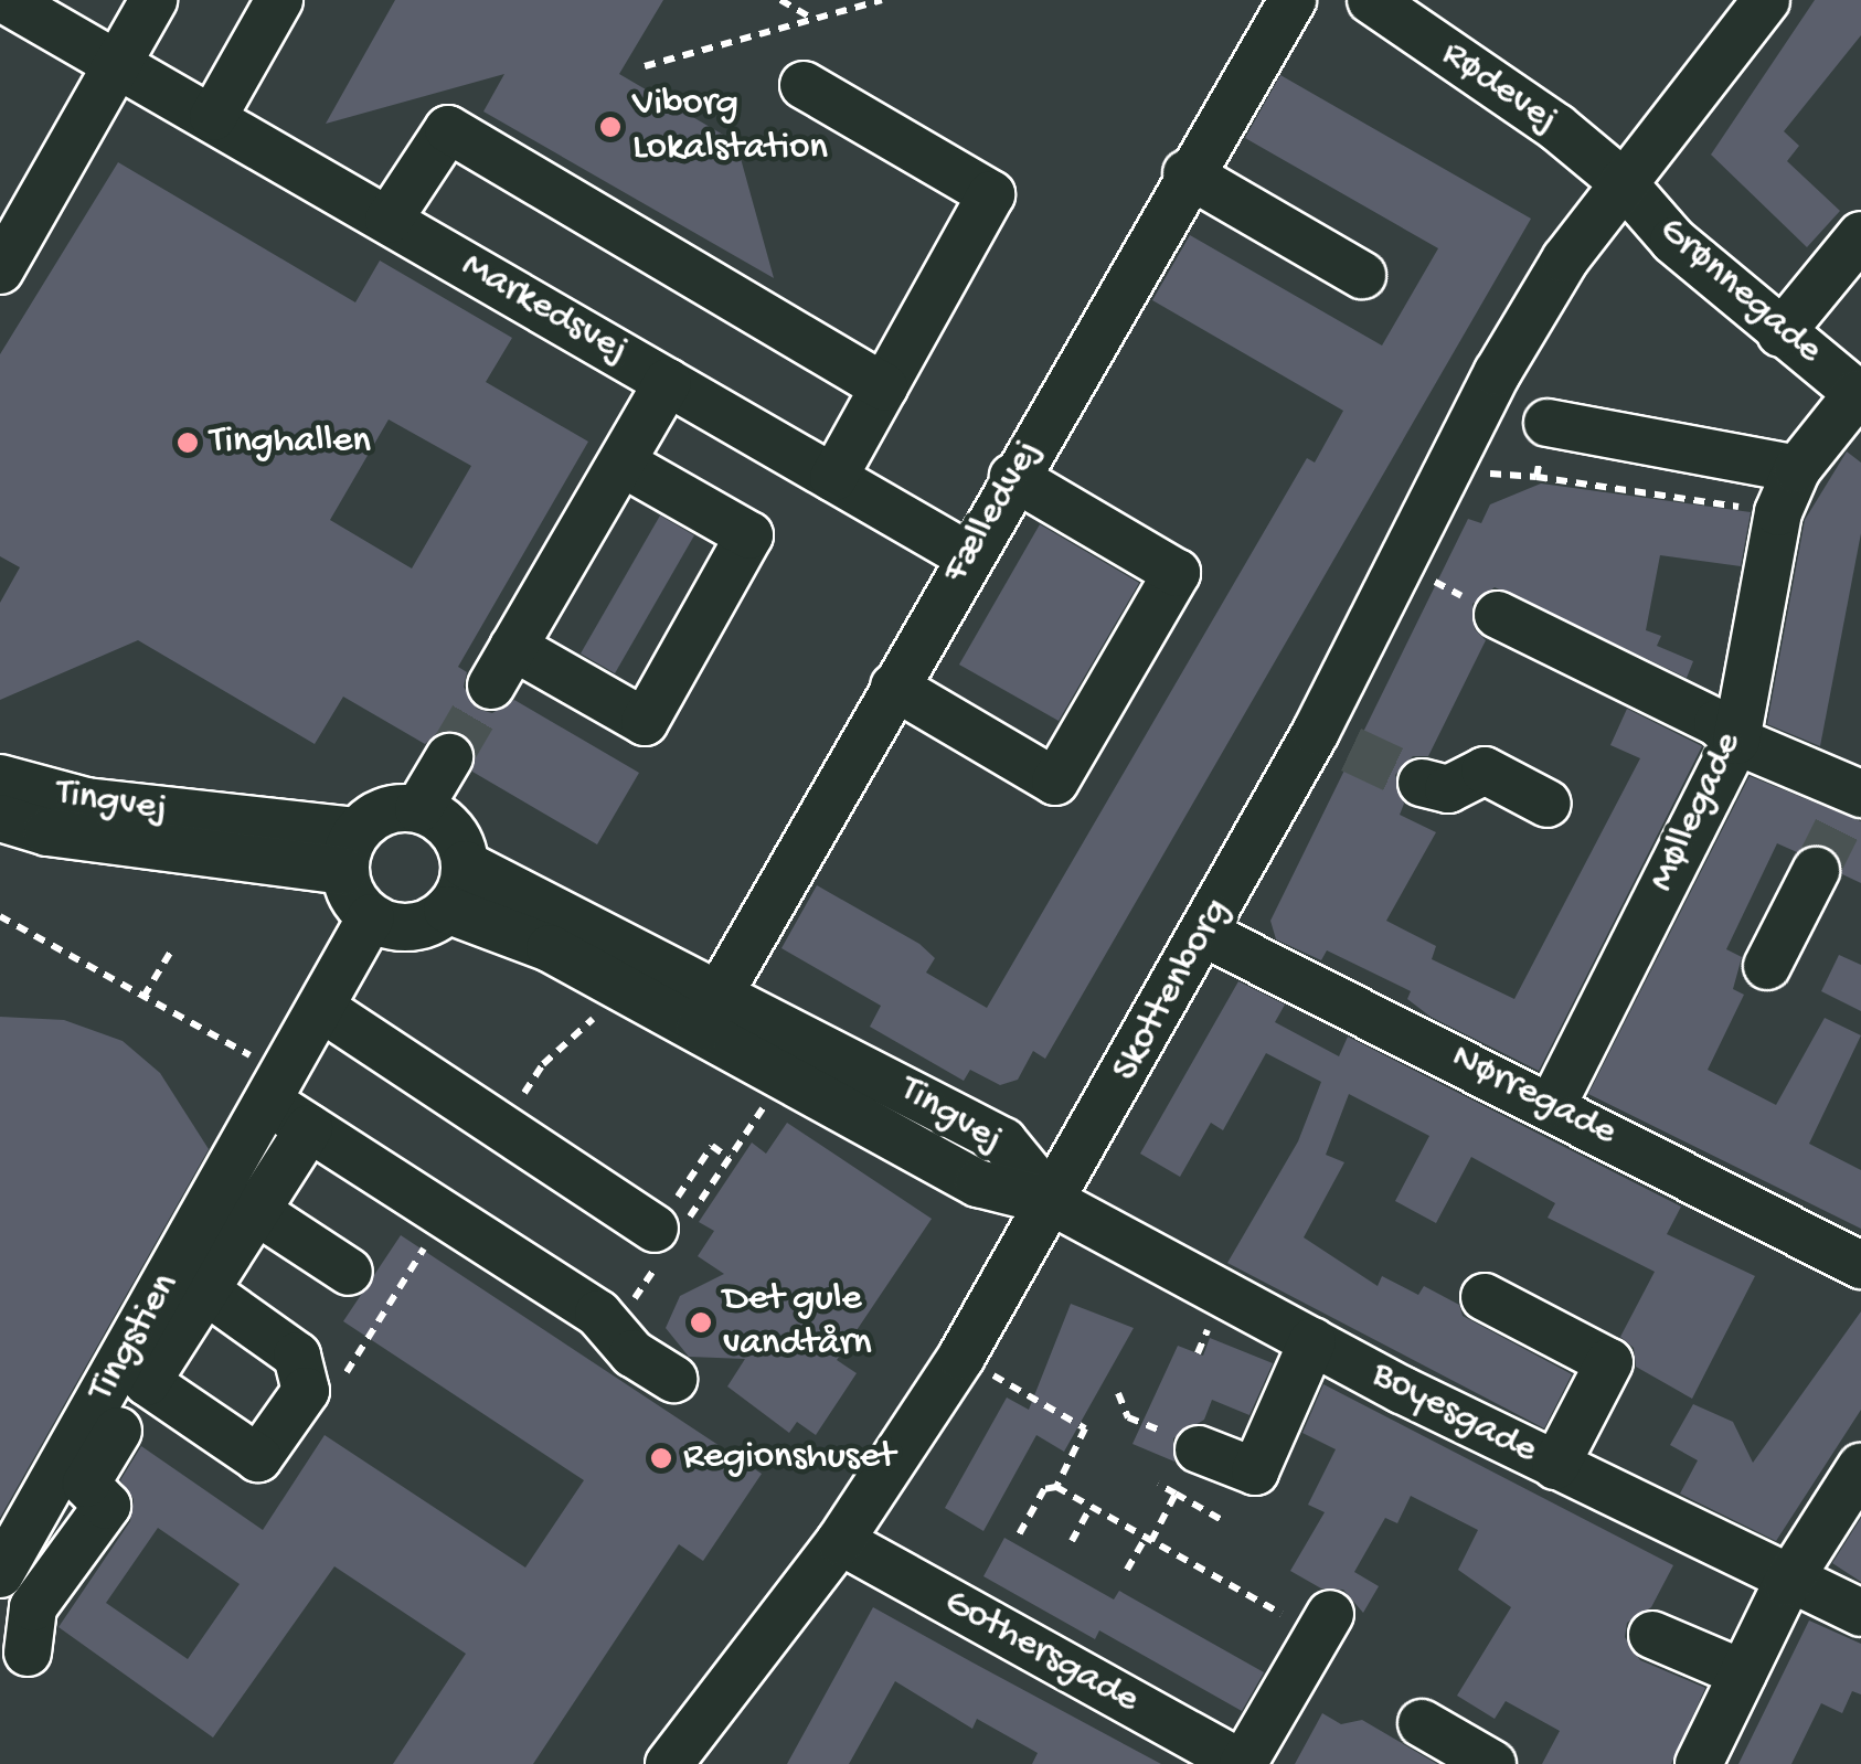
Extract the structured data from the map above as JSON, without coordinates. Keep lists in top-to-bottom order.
{
  "streets": {
    "street": [
      "Rødevej",
      "Grønnegade",
      "Markedsvej",
      "Fælledvej",
      "Tingvej",
      "Møllegade",
      "Skottenborg",
      "Nørregade",
      "Tingstien",
      "Boyesgade",
      "Gothersgade"
    ]
  },
  "crossings": [
    ["Rødevej", "Grønnegade"],
    ["Rødevej", "Skottenborg"],
    ["Grønnegade", "Møllegade"],
    ["Grønnegade", "Skottenborg"],
    ["Markedsvej", "Fælledvej"],
    ["Fælledvej", "Tingvej"],
    ["Tingvej", "Skottenborg"],
    ["Tingvej", "Boyesgade"],
    ["Møllegade", "Nørregade"],
    ["Skottenborg", "Nørregade"],
    ["Skottenborg", "Boyesgade"],
    ["Skottenborg", "Gothersgade"]
  ],
  "places": [
    "Viborg Lokalstation",
    "Tinghallen",
    "Det gule vandtårn",
    "Regionshuset"
  ]
}
